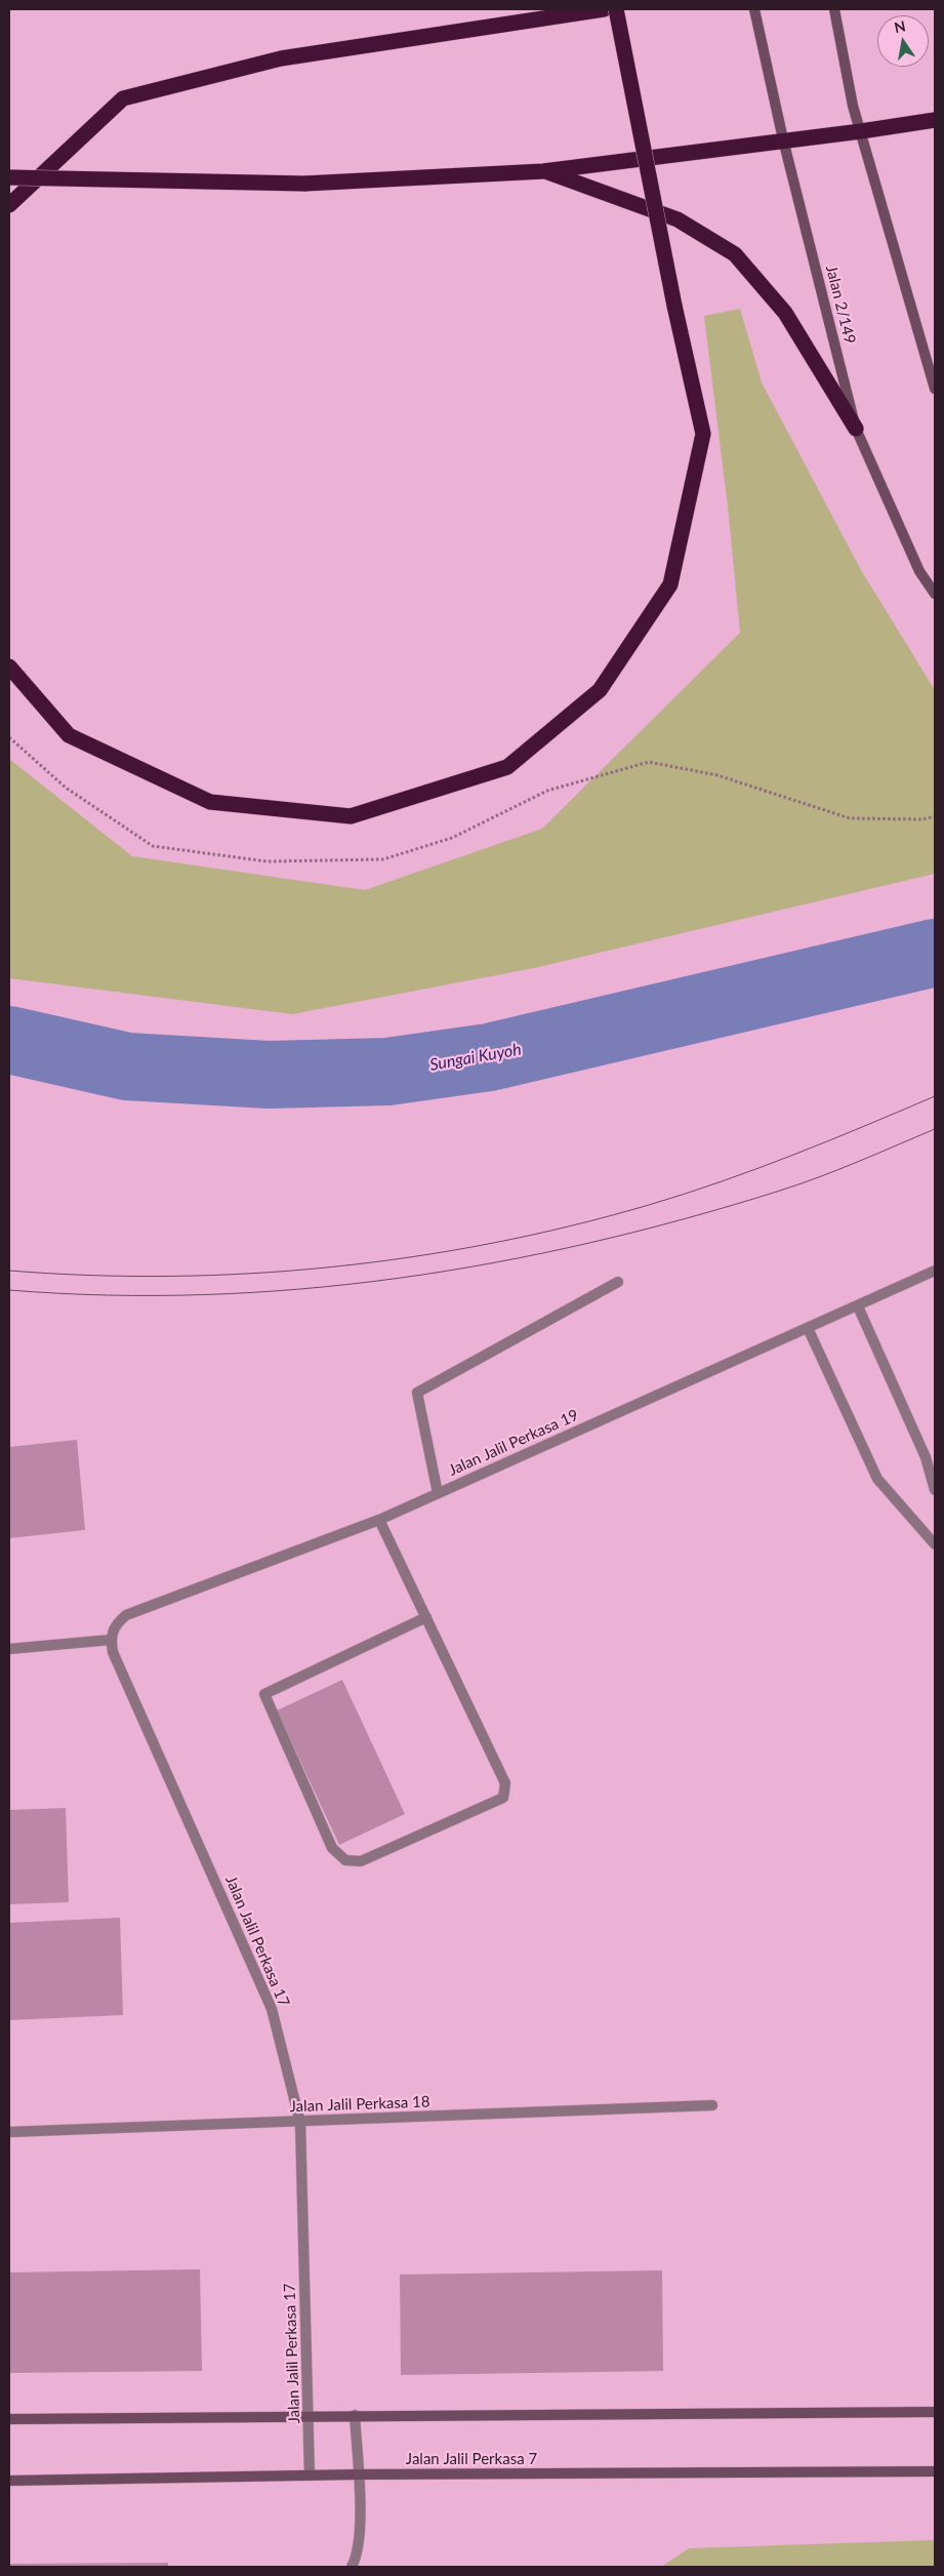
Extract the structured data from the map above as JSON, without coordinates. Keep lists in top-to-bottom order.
{
  "streets": {
    "street": [
      "Jalan 2/149",
      "Jalan Jalil Perkasa 19",
      "Jalan Jalil Perkasa 17",
      "Jalan Jalil Perkasa 18",
      "Jalan Jalil Perkasa 7"
    ]
  },
  "crossings": [
    ["Jalan Jalil Perkasa 19", "Jalan Jalil Perkasa 17"],
    ["Jalan Jalil Perkasa 17", "Jalan Jalil Perkasa 18"],
    ["Jalan Jalil Perkasa 17", "Jalan Jalil Perkasa 7"]
  ],
  "water": ["Sungai Kuyoh"],
  "north": "top"
}
